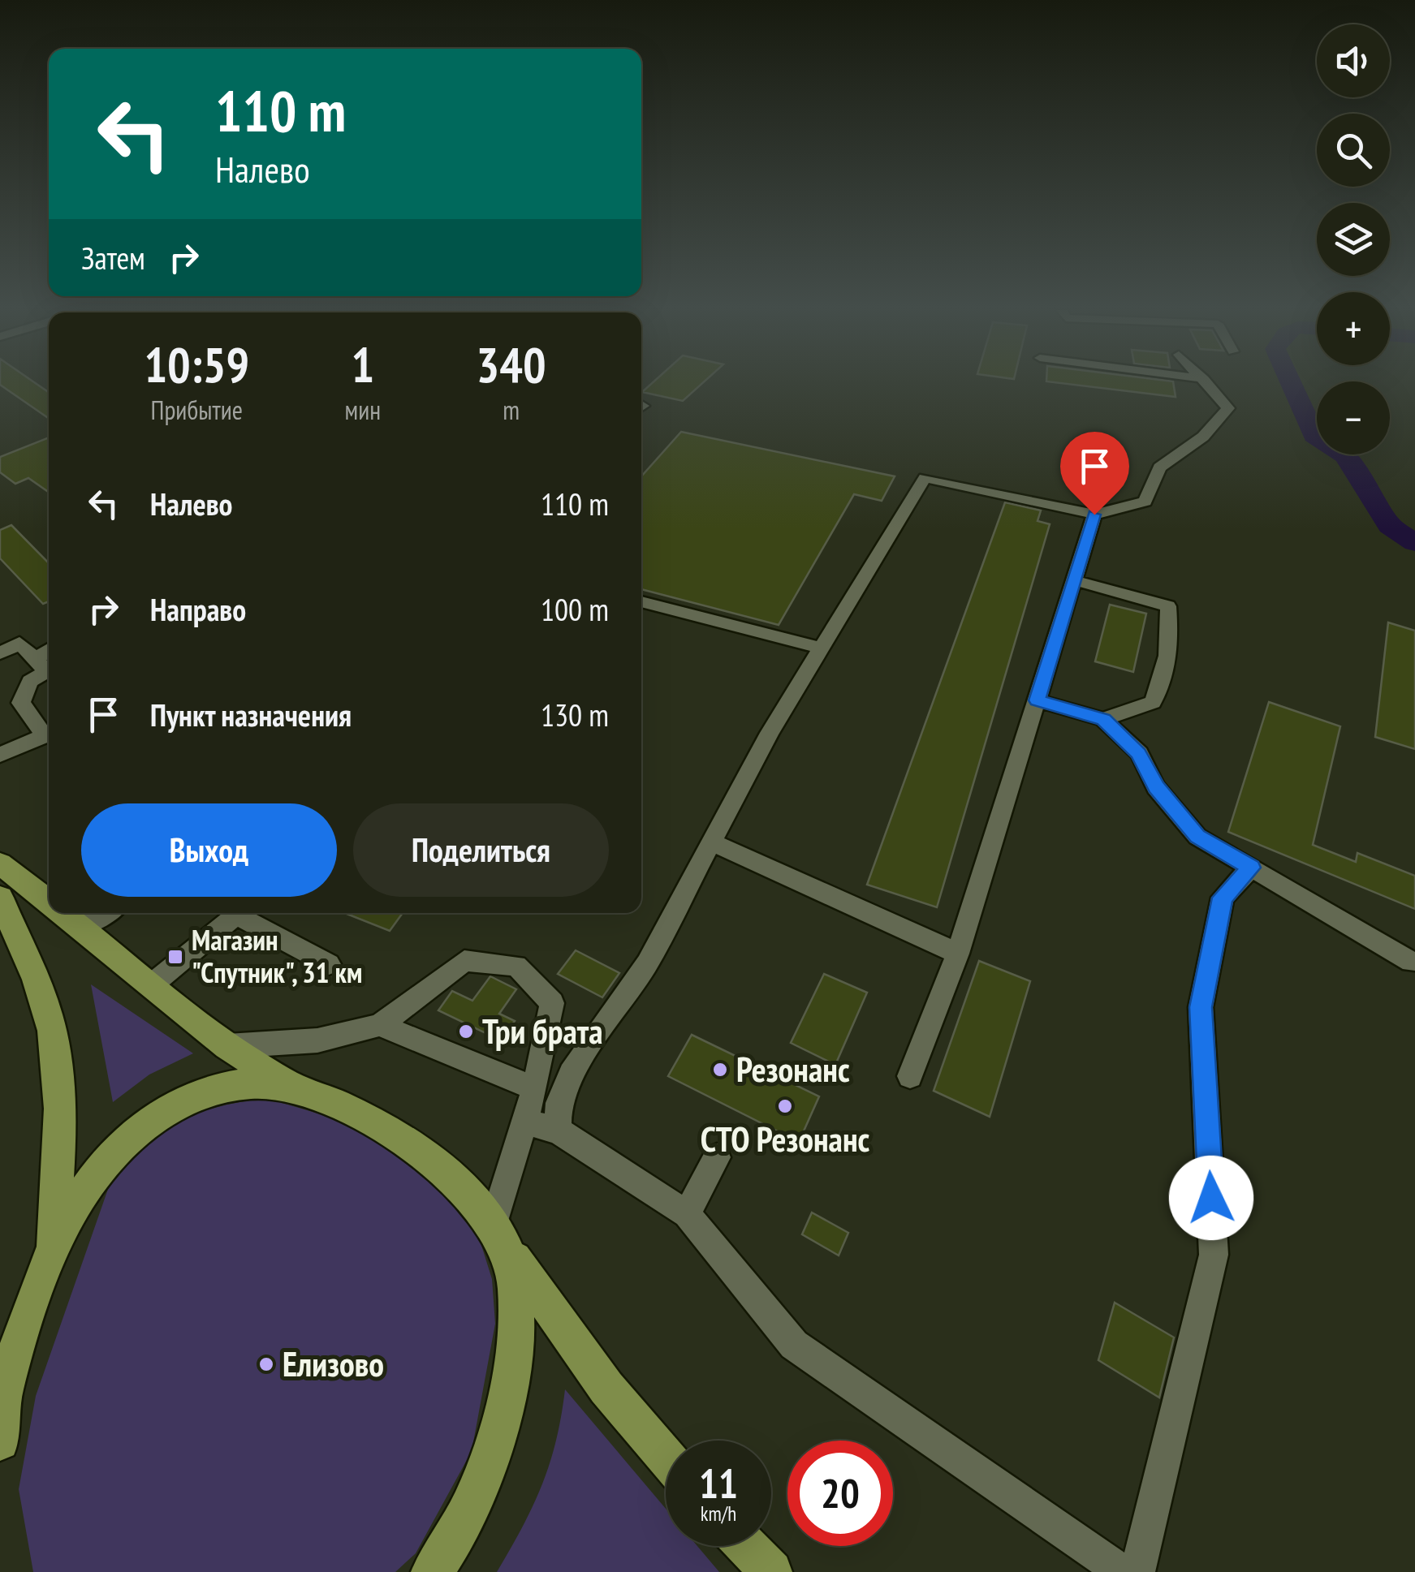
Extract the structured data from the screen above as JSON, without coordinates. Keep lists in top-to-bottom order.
{
  "places": {
    "transit": ["Магазин \"Спутник\", 31 км"],
    "other": [
      "Три брата",
      "Резонанс",
      "СТО Резонанс",
      "Елизово"
    ]
  },
  "page": {
    "map_buttons": ["+", "−"],
    "turn": ["110 m", "Налево"],
    "then": "Затем",
    "eta": [
      "10:59",
      "Прибытие",
      "1",
      "мин",
      "340",
      "m"
    ],
    "list": [
      {
        "name": "Налево",
        "value": "110 m"
      },
      {
        "name": "Направо",
        "value": "100 m"
      },
      {
        "name": "Пункт назначения",
        "value": "130 m"
      }
    ],
    "buttons": ["Выход", "Поделиться"],
    "speed": "11 km/h",
    "limit": "20"
  }
}
